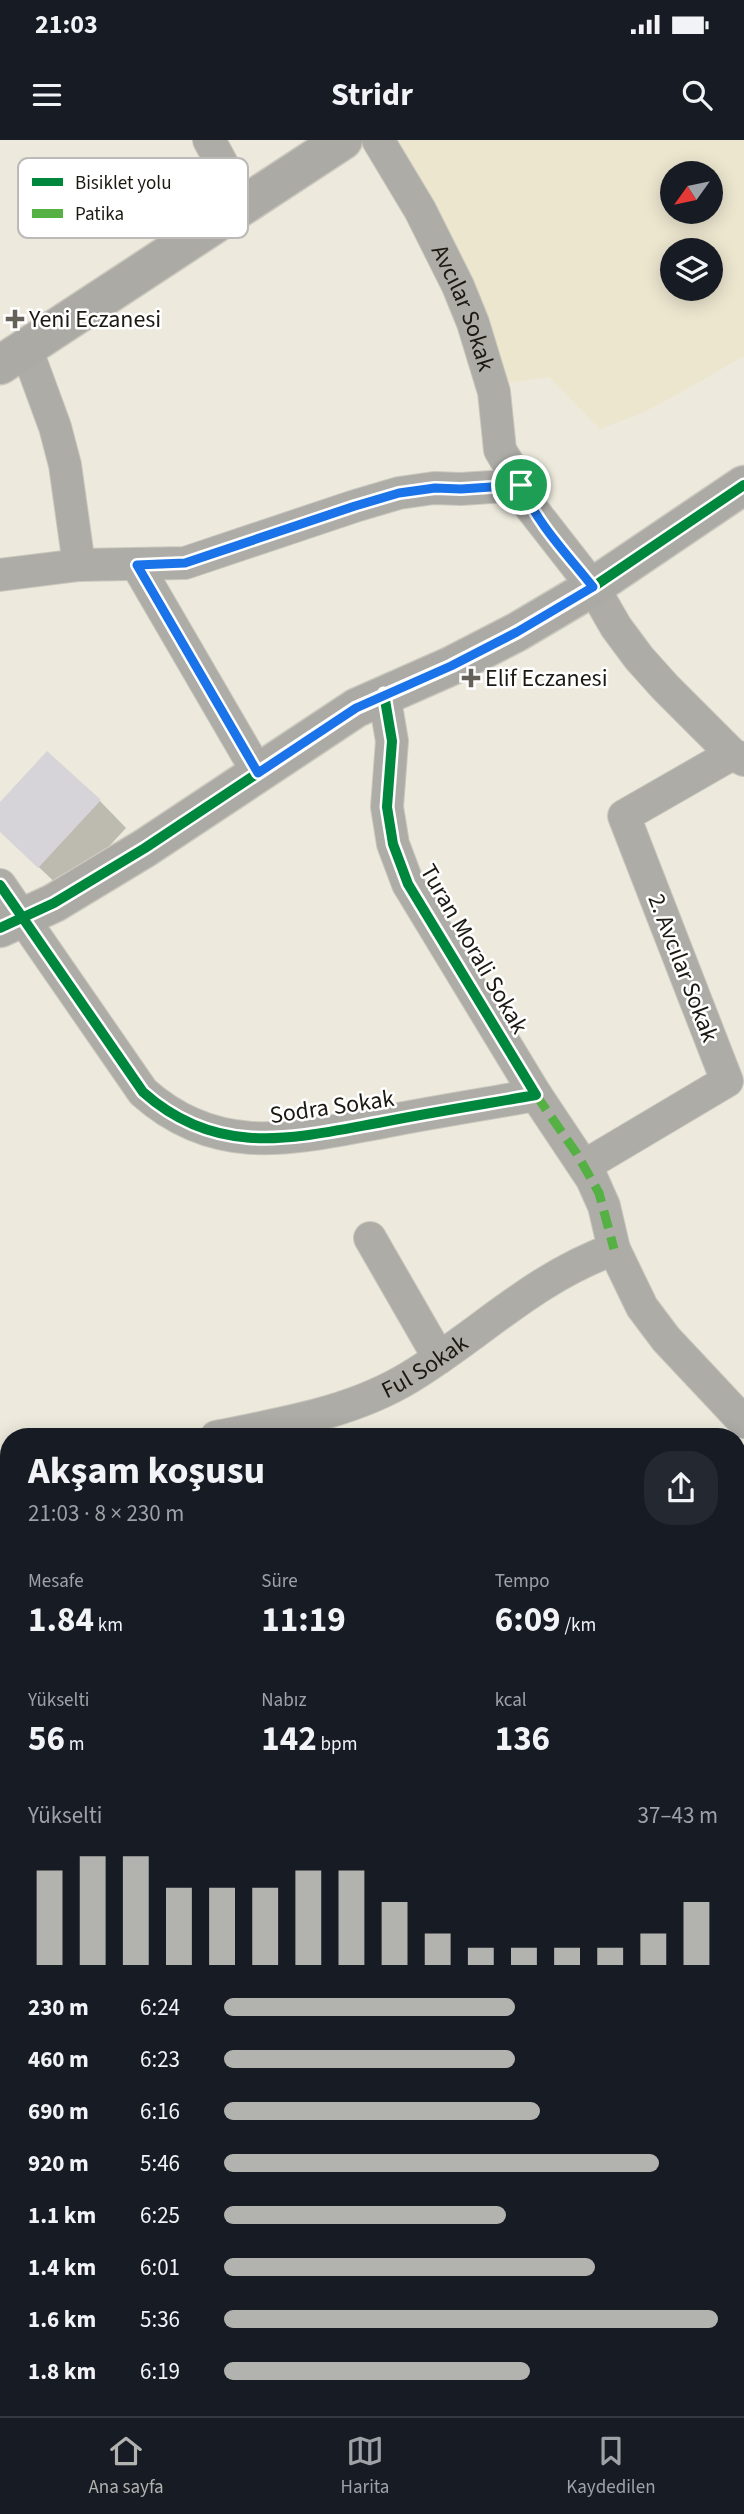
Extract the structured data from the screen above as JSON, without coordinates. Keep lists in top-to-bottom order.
{
  "streets": {
    "street": [
      "Avcılar Sokak",
      "Turan Morali Sokak",
      "2. Avcılar Sokak",
      "Sodra Sokak",
      "Ful Sokak"
    ]
  },
  "crossings": [
    ["Avcılar Sokak", "2. Avcılar Sokak"],
    ["Turan Morali Sokak", "Sodra Sokak"]
  ],
  "places": {
    "health": ["Yeni Eczanesi", "Elif Eczanesi"]
  },
  "legend": ["Bisiklet yolu", "Patika"],
  "north": "bottom left",
  "page": {
    "status": "21:03",
    "header": "Stridr",
    "heading": ["Akşam koşusu", "21:03 · 8 × 230 m"],
    "stats": [
      ["Mesafe", "1.84 km"],
      ["Süre", "11:19"],
      ["Tempo", "6:09 /km"],
      ["Yükselti", "56 m"],
      ["Nabız", "142 bpm"],
      ["kcal", "136"]
    ],
    "chart": ["Yükselti", "37–43 m"],
    "list": [
      {
        "name": "230 m",
        "note": "6:24"
      },
      {
        "name": "460 m",
        "note": "6:23"
      },
      {
        "name": "690 m",
        "note": "6:16"
      },
      {
        "name": "920 m",
        "note": "5:46"
      },
      {
        "name": "1.1 km",
        "note": "6:25"
      },
      {
        "name": "1.4 km",
        "note": "6:01"
      },
      {
        "name": "1.6 km",
        "note": "5:36"
      },
      {
        "name": "1.8 km",
        "note": "6:19"
      }
    ],
    "tabs": ["Ana sayfa", "Harita", "Kaydedilen"]
  }
}
